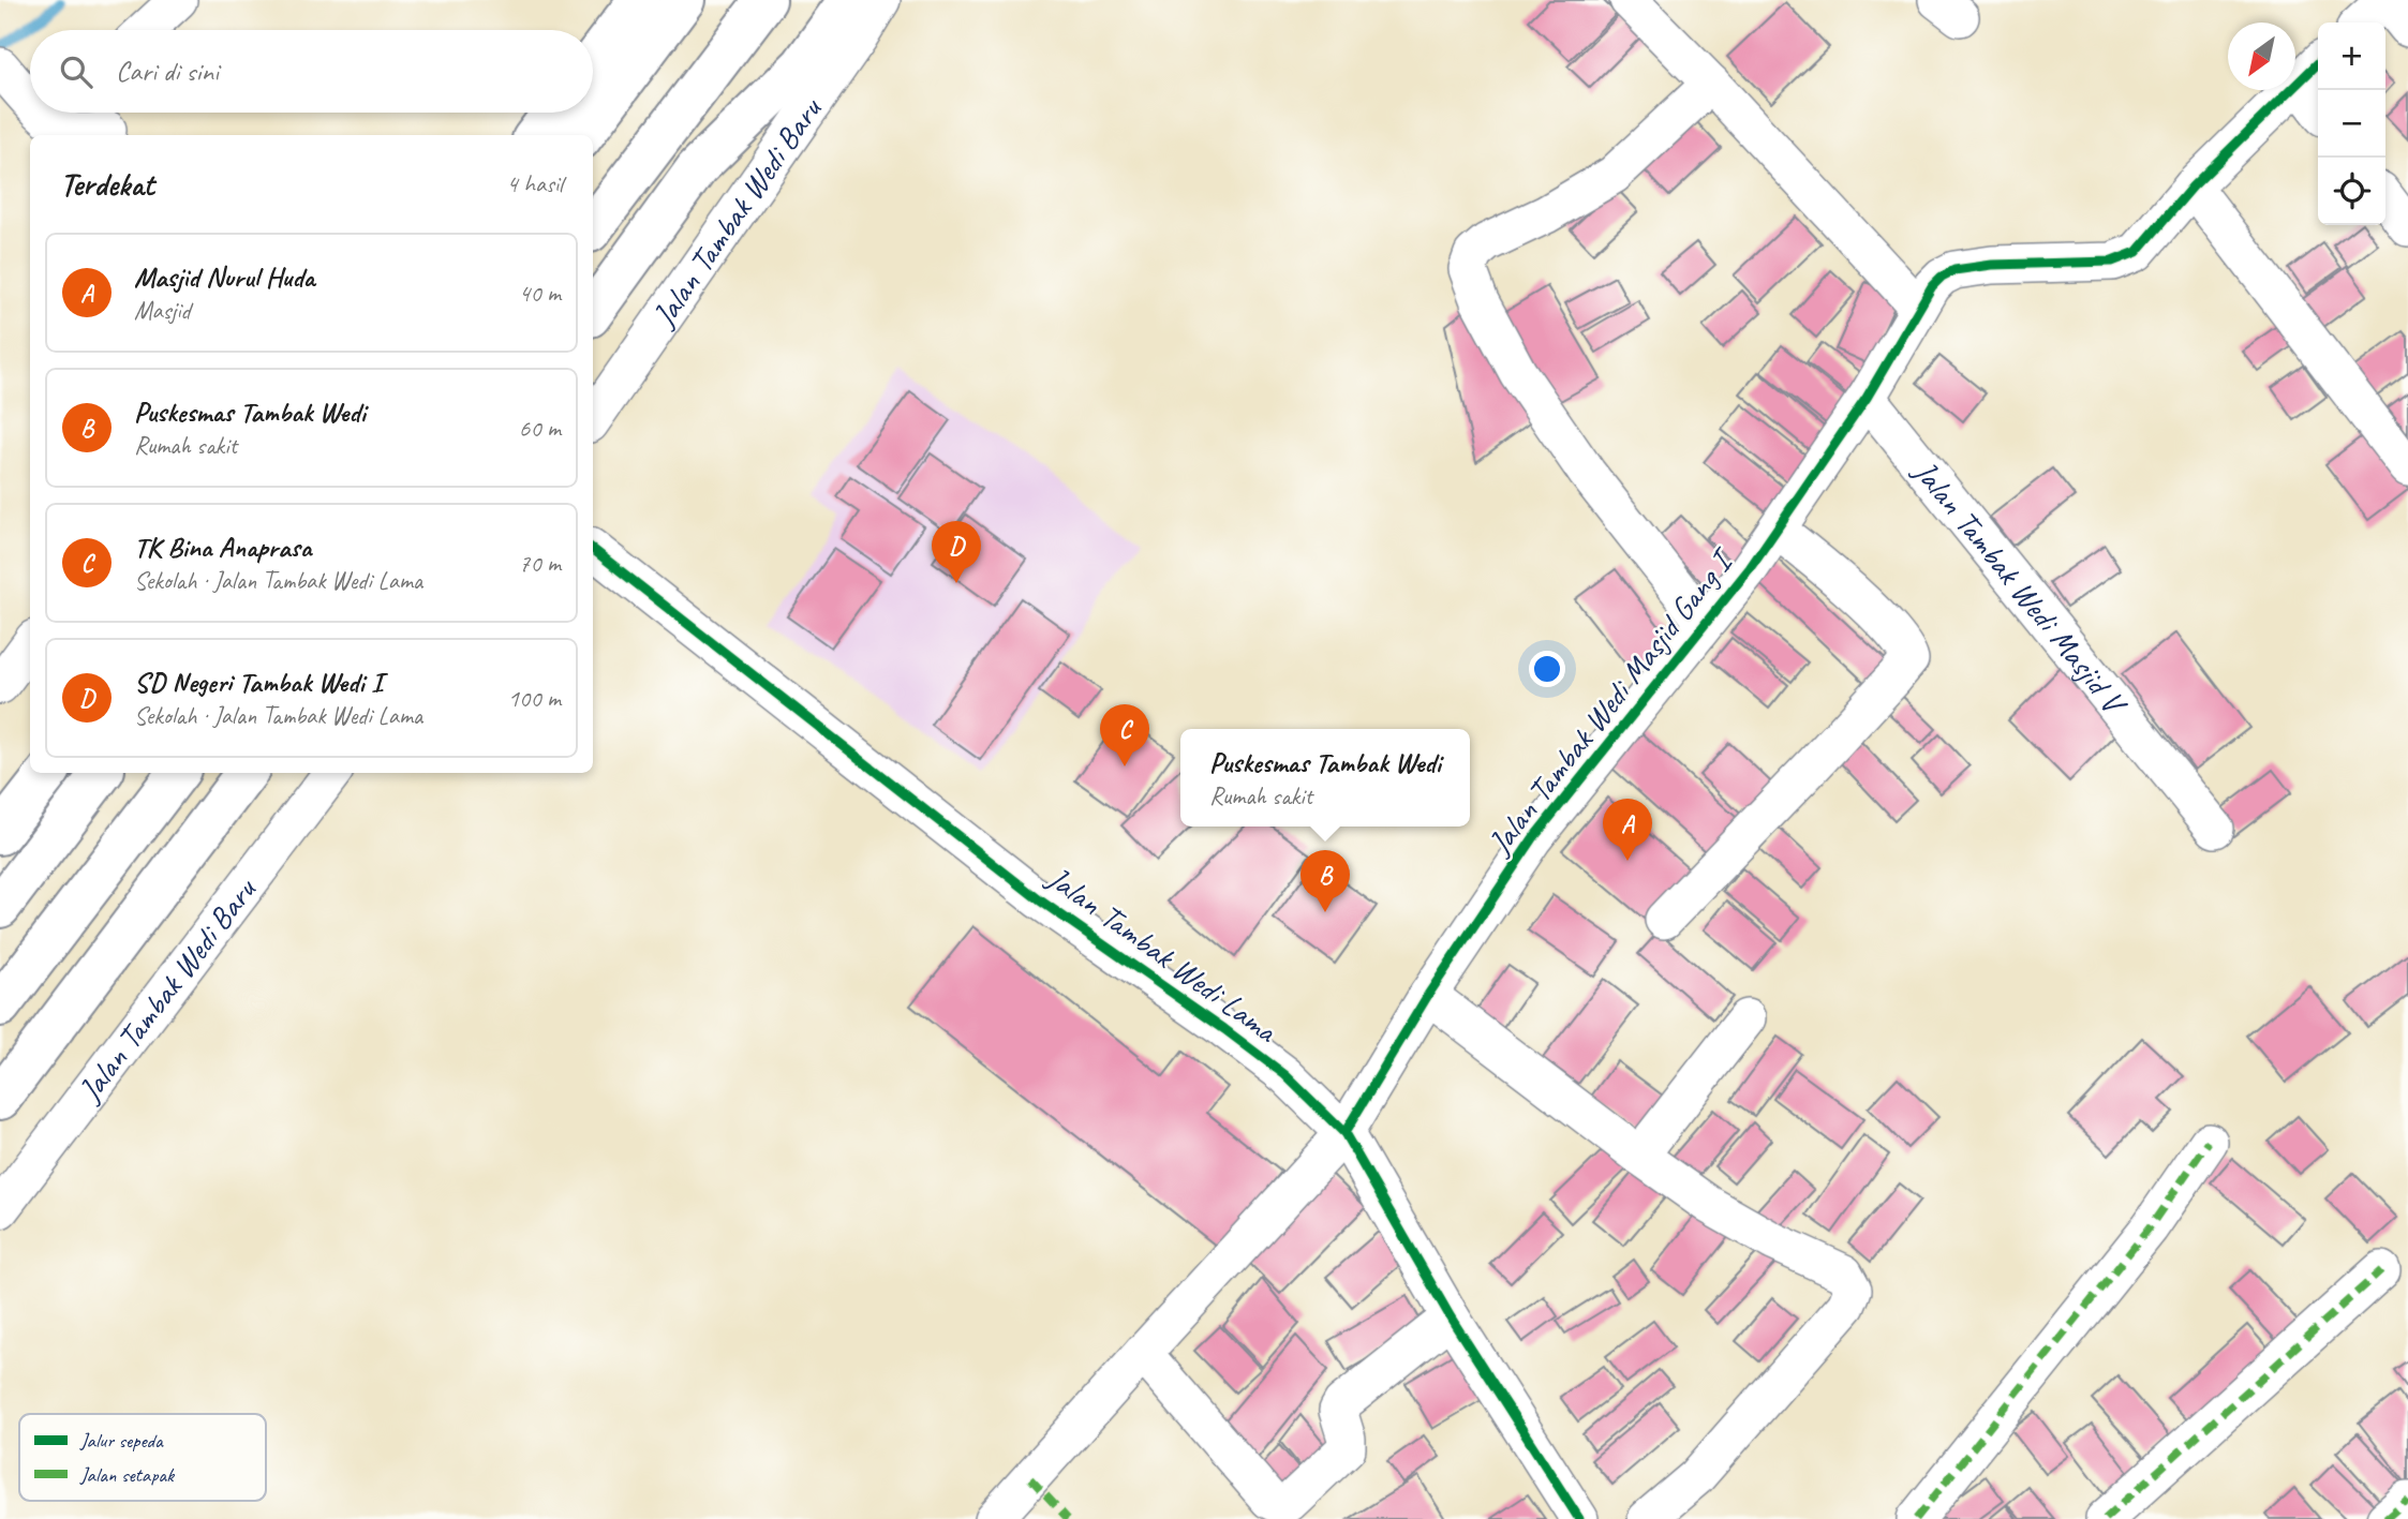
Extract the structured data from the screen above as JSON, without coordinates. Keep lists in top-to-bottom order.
{
  "streets": {
    "street": [
      "Jalan Tambak Wedi Baru",
      "Jalan Tambak Wedi Masjid V",
      "Jalan Tambak Wedi Masjid Gang I",
      "Jalan Tambak Wedi Lama"
    ]
  },
  "crossings": [
    ["Jalan Tambak Wedi Masjid V", "Jalan Tambak Wedi Masjid Gang I"],
    ["Jalan Tambak Wedi Masjid Gang I", "Jalan Tambak Wedi Lama"]
  ],
  "legend": ["Jalur sepeda", "Jalan setapak"],
  "north": "bottom left",
  "page": {
    "map_buttons": ["+", "−"],
    "search": "Cari di sini",
    "heading": ["Terdekat", "4 hasil"],
    "list": [
      {
        "mark": "A",
        "name": "Masjid Nurul Huda",
        "note": "Masjid",
        "value": "40 m"
      },
      {
        "mark": "B",
        "name": "Puskesmas Tambak Wedi",
        "note": "Rumah sakit",
        "value": "60 m"
      },
      {
        "mark": "C",
        "name": "TK Bina Anaprasa",
        "note": "Sekolah · Jalan Tambak Wedi Lama",
        "value": "70 m"
      },
      {
        "mark": "D",
        "name": "SD Negeri Tambak Wedi I",
        "note": "Sekolah · Jalan Tambak Wedi Lama",
        "value": "100 m"
      }
    ],
    "pins": [
      "D",
      "C",
      "A",
      "B"
    ],
    "popup": ["Puskesmas Tambak Wedi", "Rumah sakit"]
  }
}
